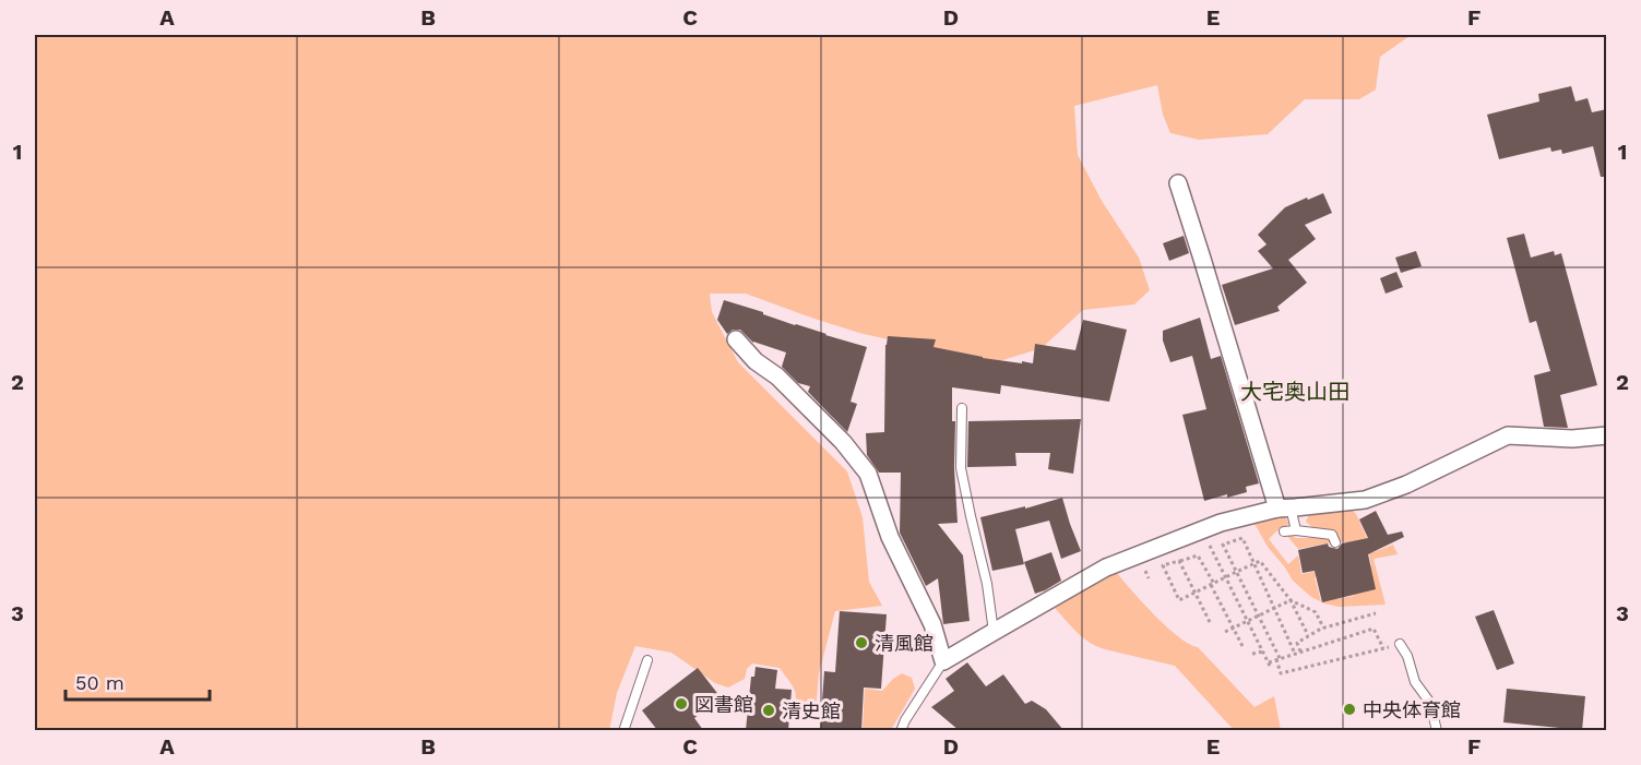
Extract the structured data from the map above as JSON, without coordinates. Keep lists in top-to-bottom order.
{
  "districts": ["大宅奥山田"],
  "places": [
    "清風館",
    "図書館",
    "中央体育館",
    "清史館"
  ],
  "scale_bar": "50 m",
  "grid": {
    "columns": [
      "A",
      "B",
      "C",
      "D",
      "E",
      "F"
    ],
    "rows": ["1", "2", "3"]
  }
}
